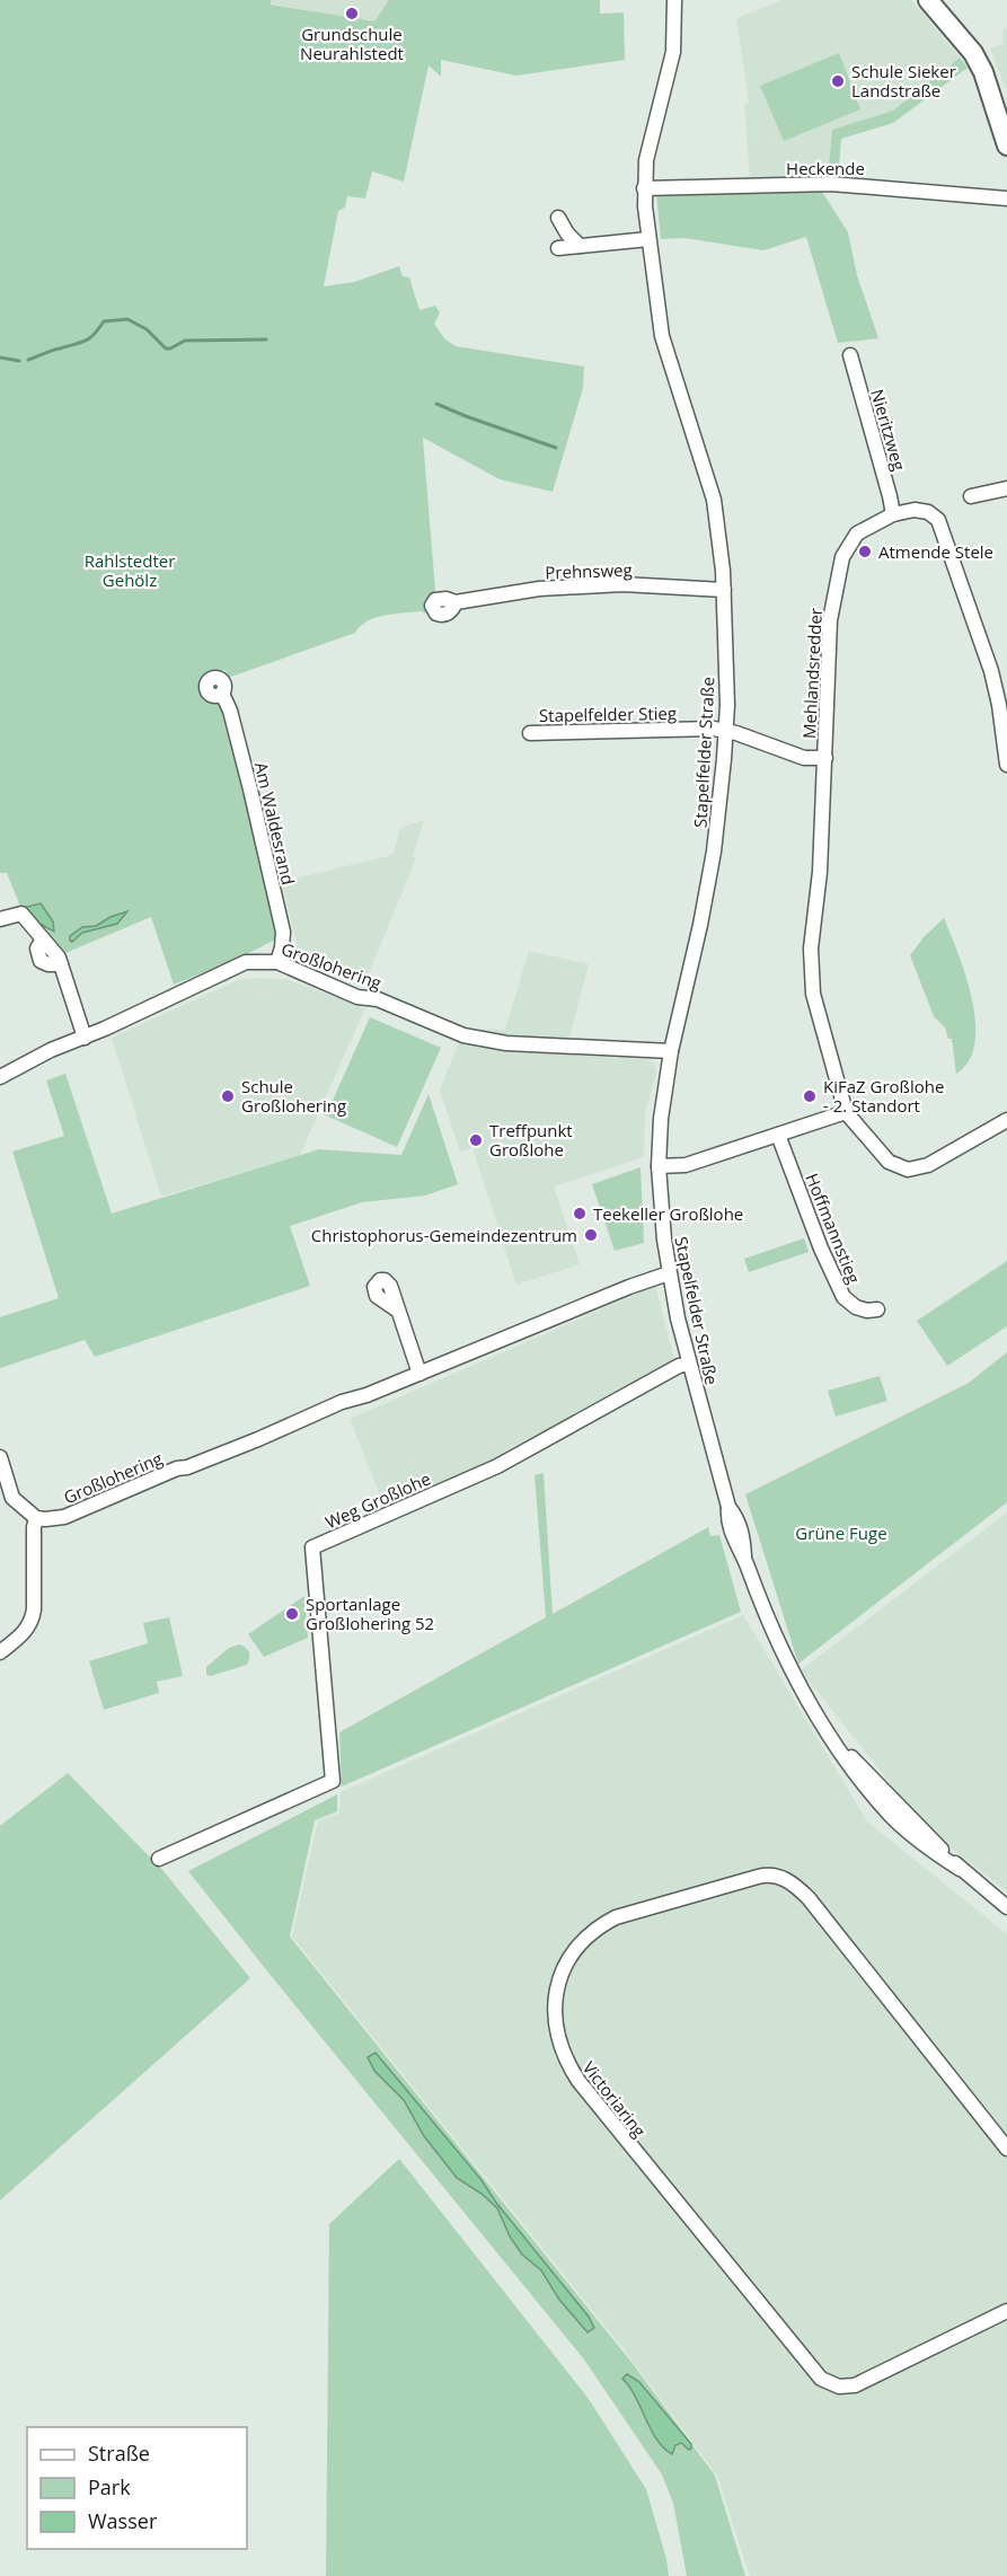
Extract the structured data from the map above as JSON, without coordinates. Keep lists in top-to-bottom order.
{
  "streets": {
    "street": [
      "Heckende",
      "Nieritzweg",
      "Prehnsweg",
      "Mehlandsredder",
      "Stapelfelder Stieg",
      "Stapelfelder Straße",
      "Am Waldesrand",
      "Großlohering",
      "Hoffmannstieg",
      "Weg Großlohe",
      "Victoriaring"
    ]
  },
  "crossings": [
    ["Heckende", "Stapelfelder Straße"],
    ["Nieritzweg", "Mehlandsredder"],
    ["Prehnsweg", "Stapelfelder Straße"],
    ["Mehlandsredder", "Stapelfelder Stieg"],
    ["Mehlandsredder", "Stapelfelder Straße"],
    ["Stapelfelder Stieg", "Stapelfelder Straße"],
    ["Stapelfelder Straße", "Großlohering"],
    ["Stapelfelder Straße", "Weg Großlohe"],
    ["Am Waldesrand", "Großlohering"]
  ],
  "parks": ["Rahlstedter Gehölz", "Grüne Fuge"],
  "places": [
    "Grundschule Neurahlstedt",
    "Schule Sieker Landstraße",
    "Atmende Stele",
    "Schule Großlohering",
    "KiFaZ Großlohe - 2. Standort",
    "Treffpunkt Großlohe",
    "Teekeller Großlohe",
    "Christophorus-Gemeindezentrum",
    "Sportanlage Großlohering 52"
  ],
  "legend": ["Straße", "Park", "Wasser"]
}
